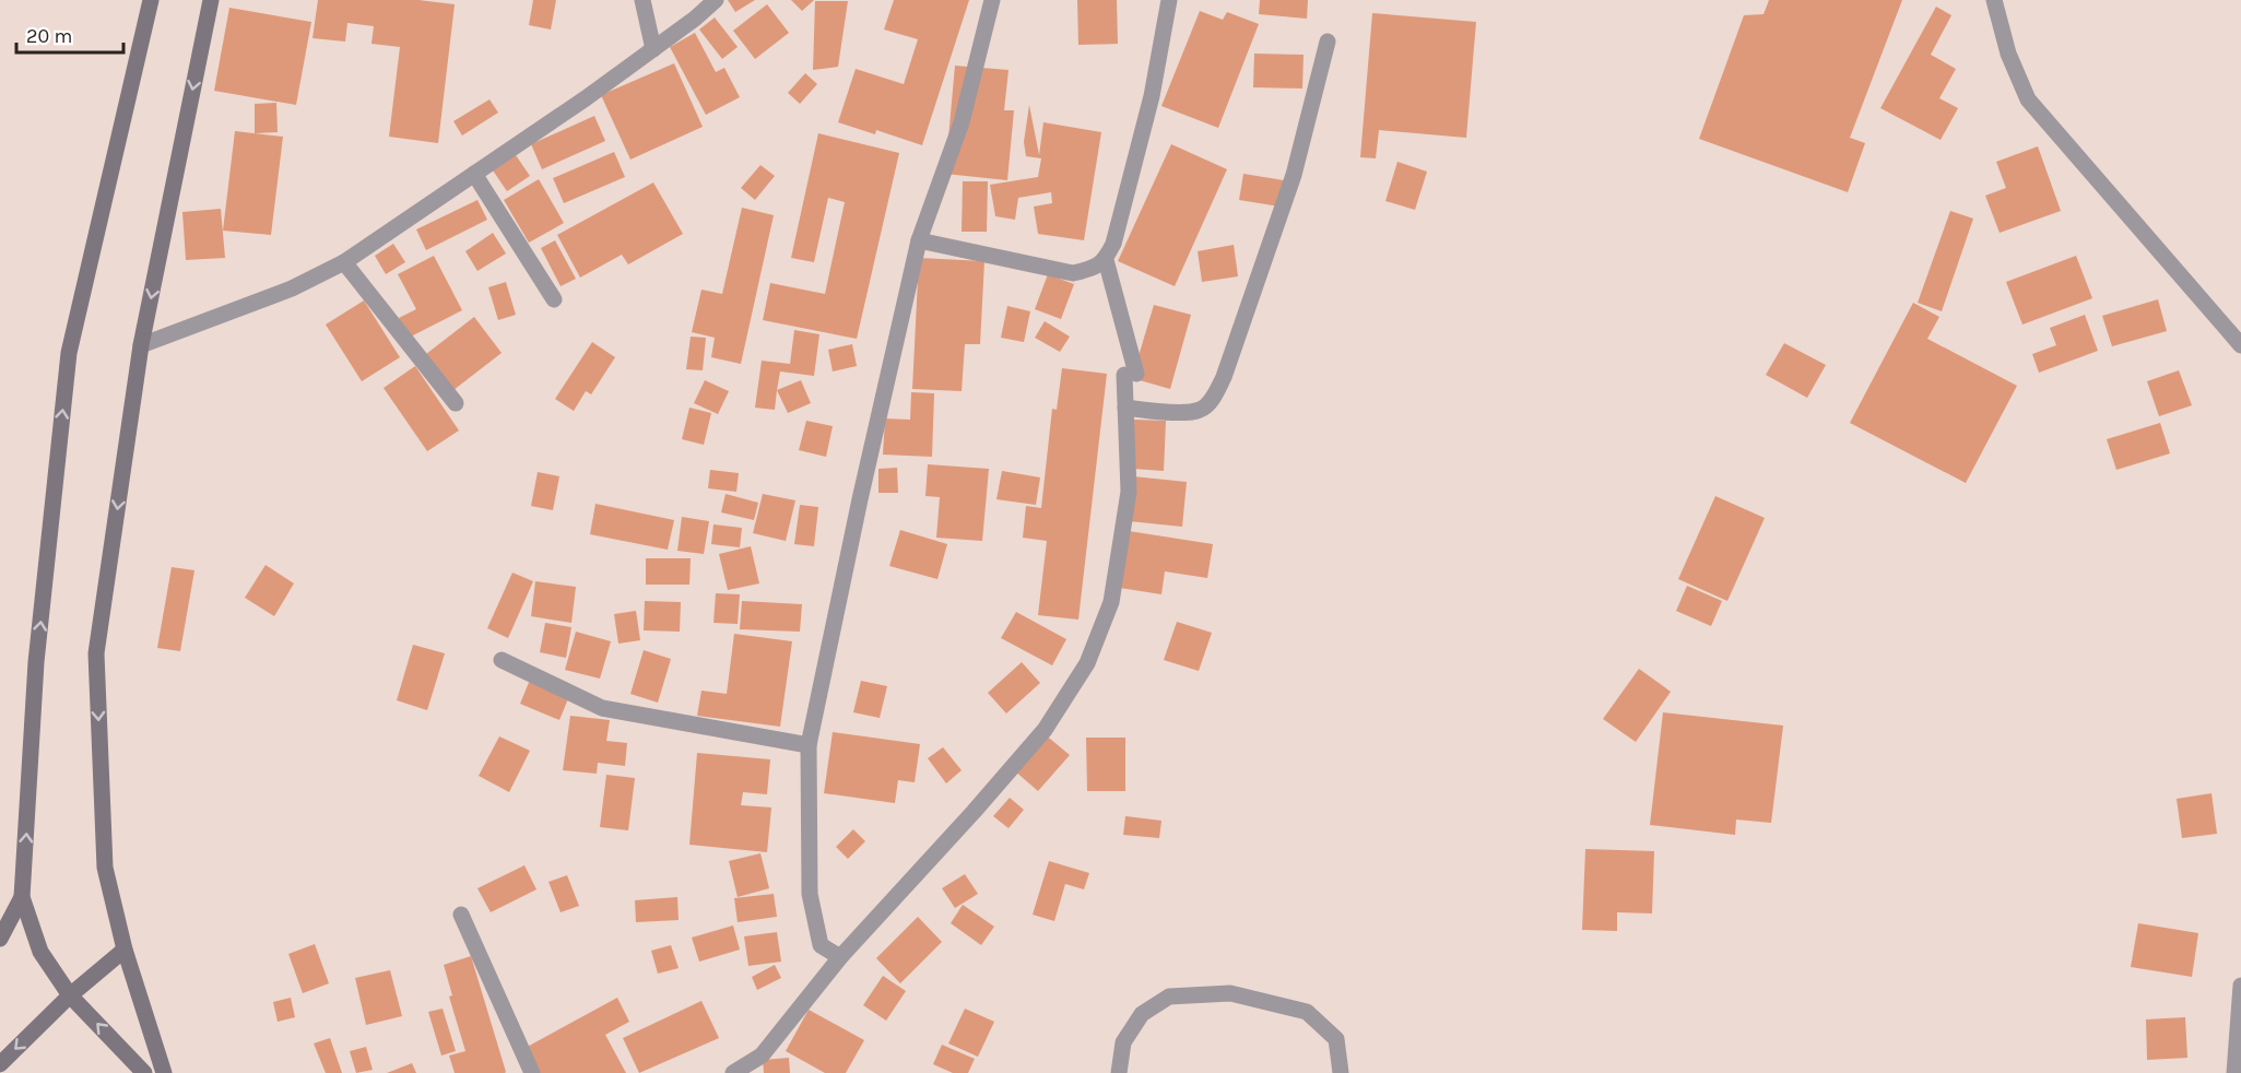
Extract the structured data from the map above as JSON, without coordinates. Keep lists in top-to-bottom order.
{
  "scale_bar": "20 m"
}
